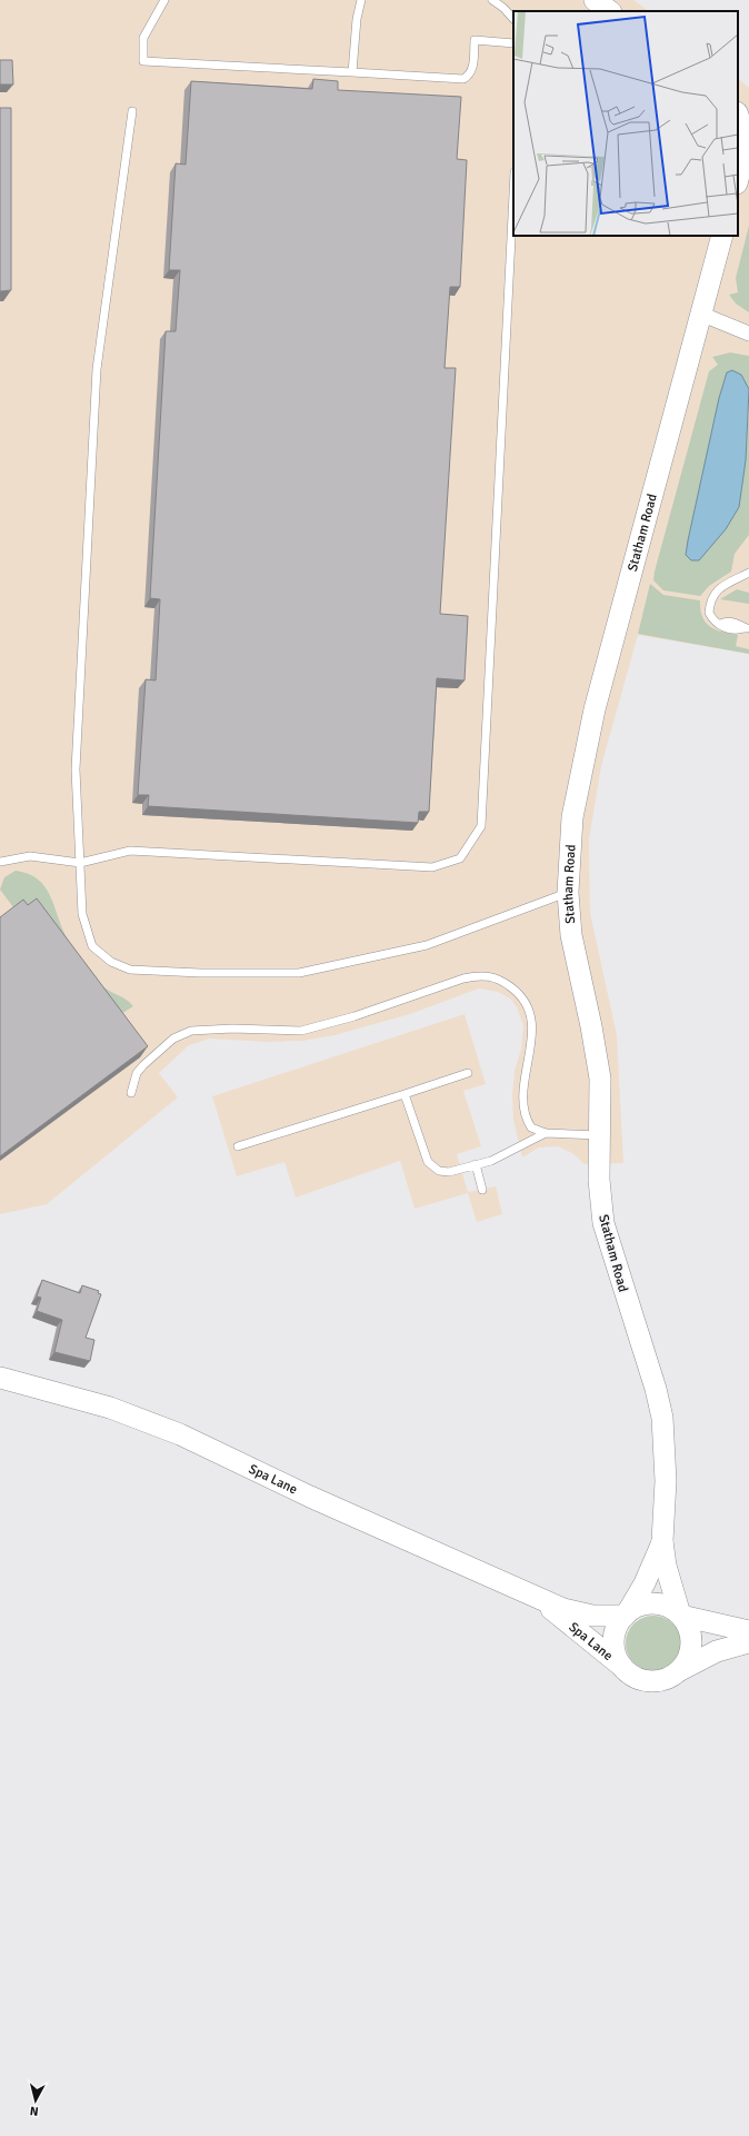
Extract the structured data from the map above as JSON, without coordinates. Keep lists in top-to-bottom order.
{
  "streets": {
    "street": ["Statham Road", "Spa Lane"]
  },
  "crossings": [
    ["Statham Road", "Spa Lane"]
  ],
  "north": "bottom"
}
